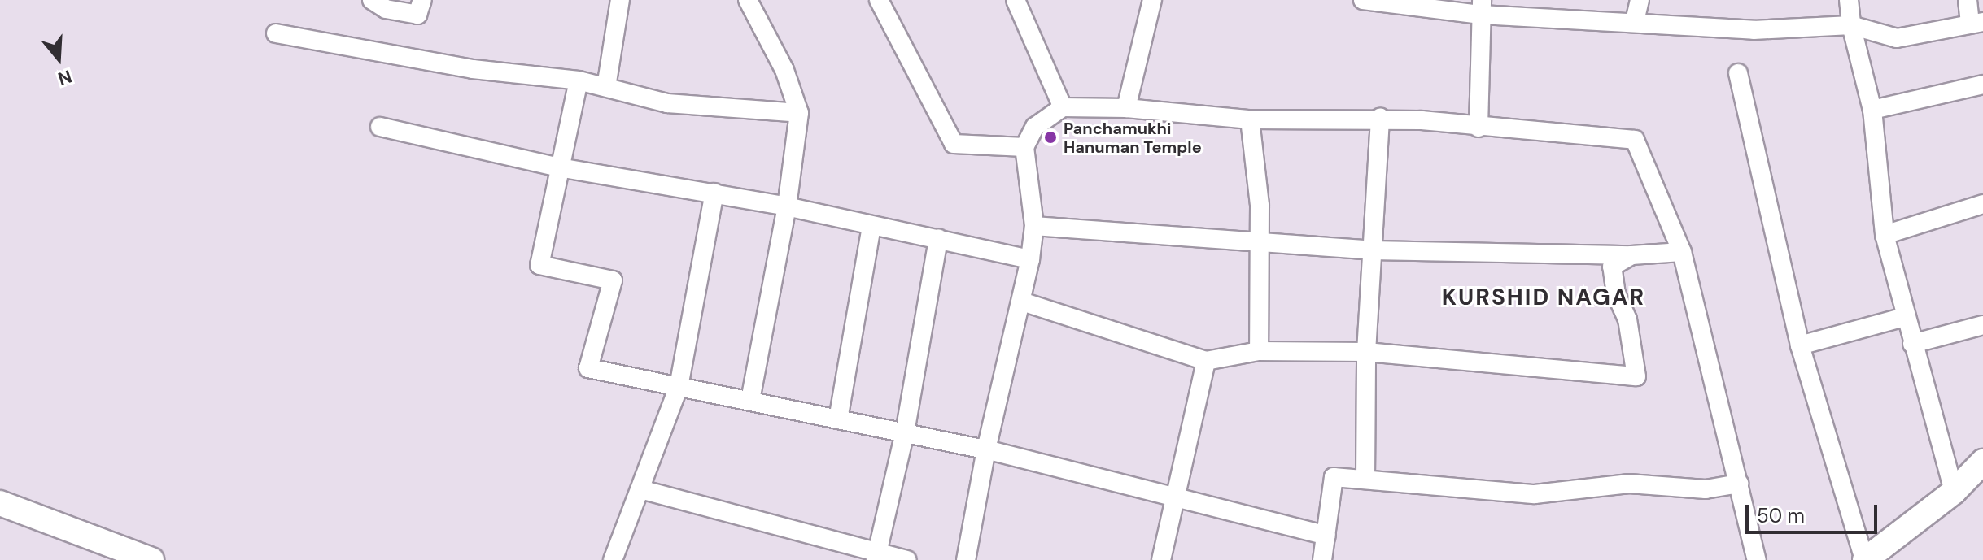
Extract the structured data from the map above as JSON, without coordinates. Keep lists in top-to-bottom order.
{
  "districts": ["KURSHID NAGAR"],
  "places": ["Panchamukhi Hanuman Temple"],
  "scale_bar": "50 m",
  "north": "bottom"
}
